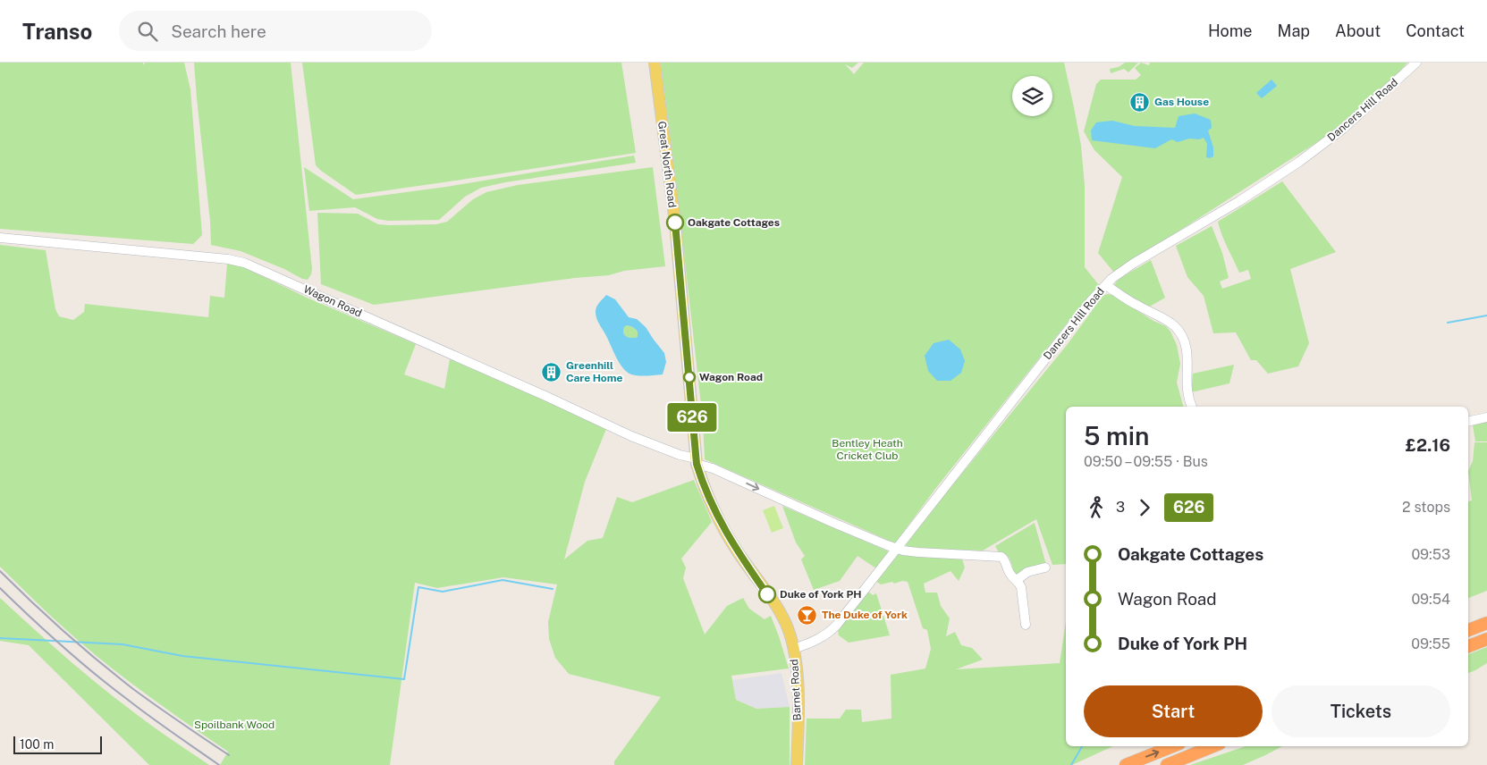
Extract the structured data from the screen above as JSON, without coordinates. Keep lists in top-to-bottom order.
{
  "streets": {
    "main road": ["Great North Road", "Barnet Road"],
    "street": ["Dancers Hill Road", "Wagon Road"]
  },
  "crossings": [
    ["Dancers Hill Road", "Wagon Road"],
    ["Dancers Hill Road", "Barnet Road"],
    ["Great North Road", "Wagon Road"],
    ["Great North Road", "Barnet Road"]
  ],
  "parks": ["Bentley Heath Cricket Club", "Spoilbank Wood"],
  "places": {
    "building": ["Gas House", "Greenhill Care Home"],
    "other": ["Oakgate Cottages", "Wagon Road", "Duke of York PH"],
    "bar": ["The Duke of York"]
  },
  "lines": ["bus line 626"],
  "scale_bar": "100 m",
  "page": {
    "header": "Transo",
    "search": "Search here",
    "nav": [
      "Home",
      "Map",
      "About",
      "Contact"
    ],
    "on_map": "626",
    "heading": ["5 min", "09:50 – 09:55 · Bus", "£2.16"],
    "legs": ["3", "626", "2 stops"],
    "list": [
      {
        "name": "Oakgate Cottages",
        "value": "09:53"
      },
      {
        "name": "Wagon Road",
        "value": "09:54"
      },
      {
        "name": "Duke of York PH",
        "value": "09:55"
      }
    ],
    "buttons": ["Start", "Tickets"],
    "scale": "100 m"
  }
}
